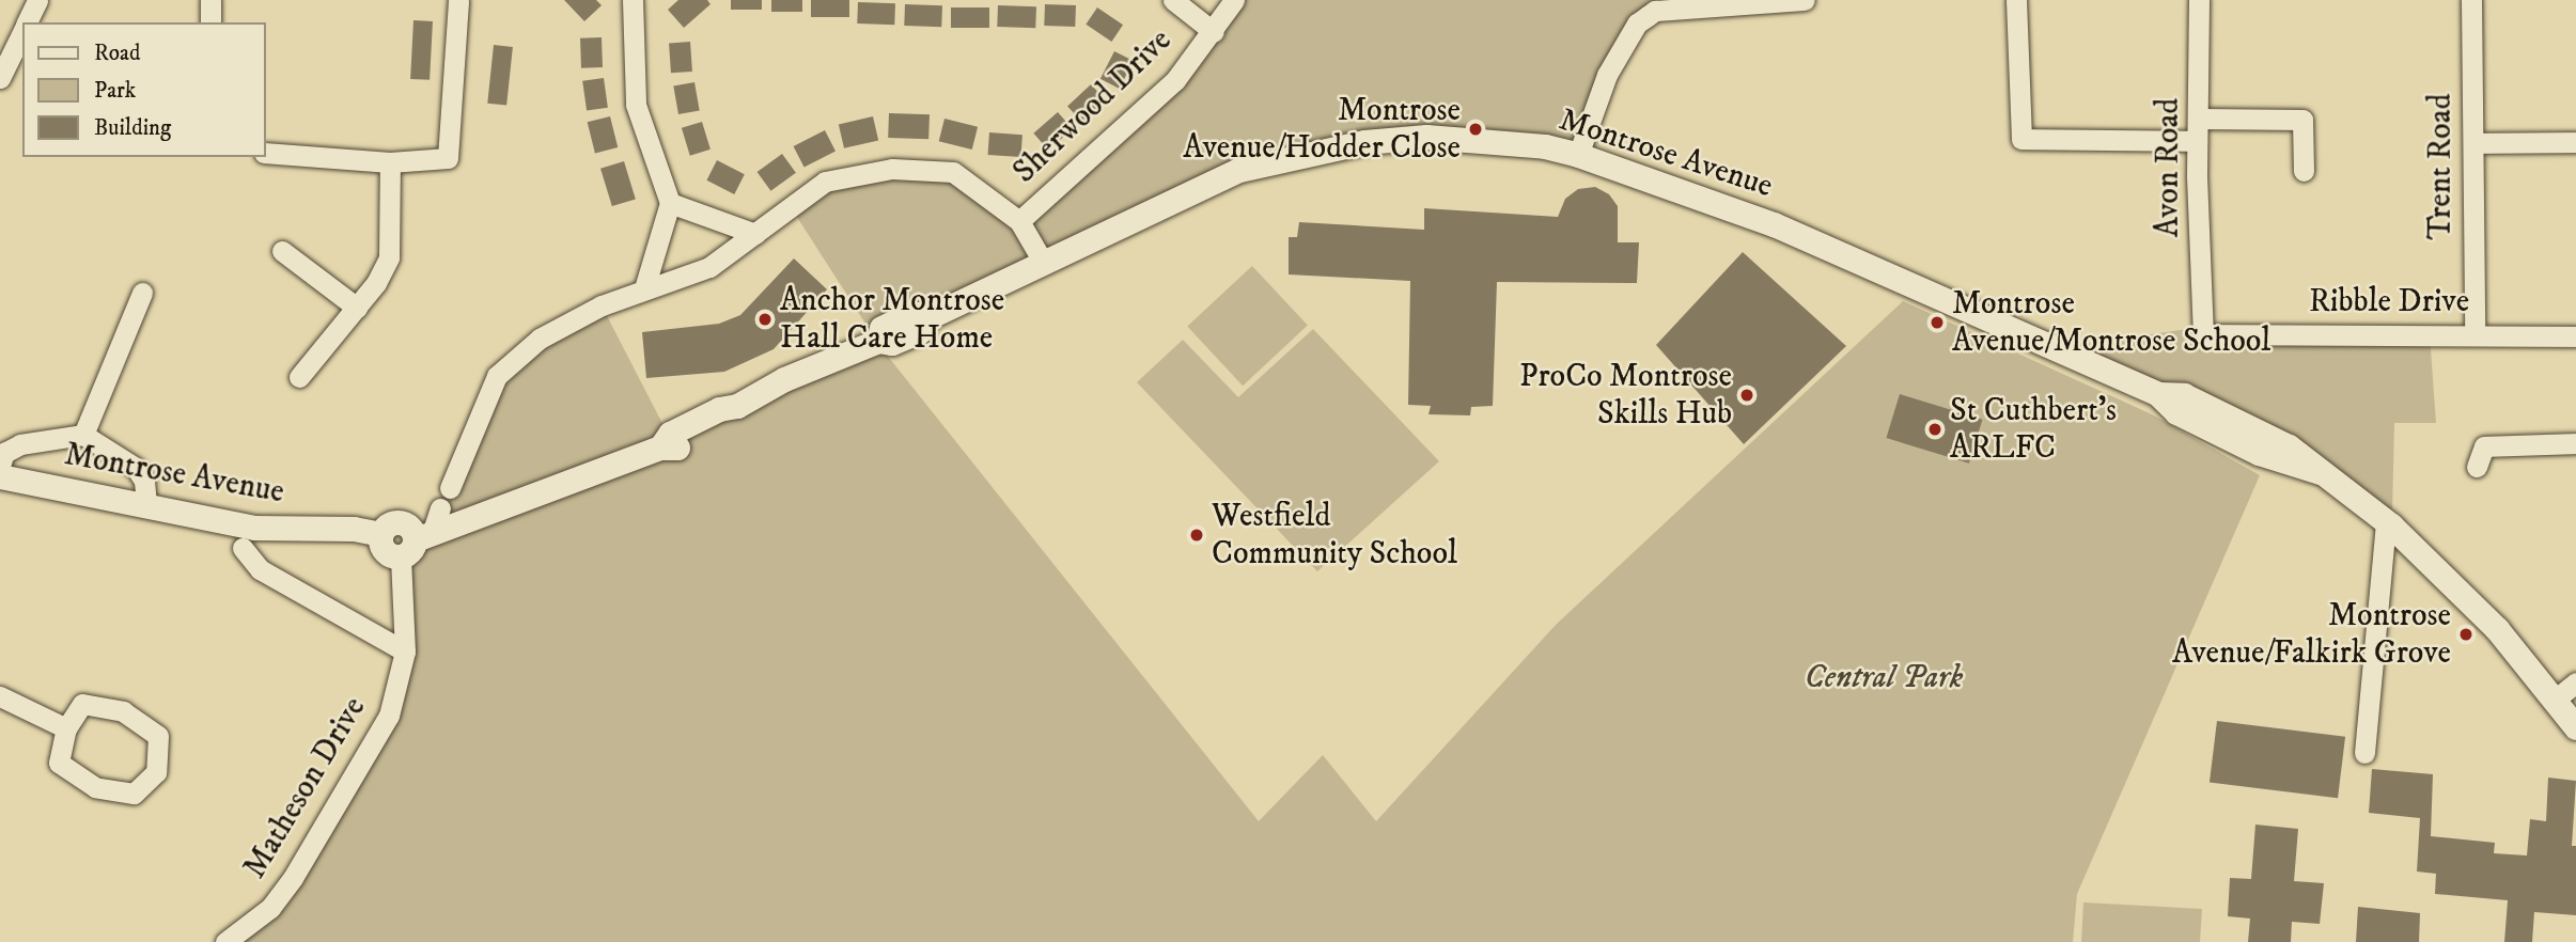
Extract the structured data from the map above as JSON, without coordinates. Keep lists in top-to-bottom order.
{
  "streets": {
    "street": [
      "Sherwood Drive",
      "Montrose Avenue",
      "Trent Road",
      "Avon Road",
      "Ribble Drive",
      "Matheson Drive"
    ]
  },
  "crossings": [
    ["Montrose Avenue", "Matheson Drive"],
    ["Trent Road", "Ribble Drive"],
    ["Avon Road", "Ribble Drive"]
  ],
  "parks": ["Central Park"],
  "places": [
    "Montrose Avenue/Hodder Close",
    "Anchor Montrose Hall Care Home",
    "Montrose Avenue/Montrose School",
    "ProCo Montrose Skills Hub",
    "St Cuthbert's ARLFC",
    "Westfield Community School",
    "Montrose Avenue/Falkirk Grove"
  ],
  "legend": ["Road", "Park", "Building"]
}
